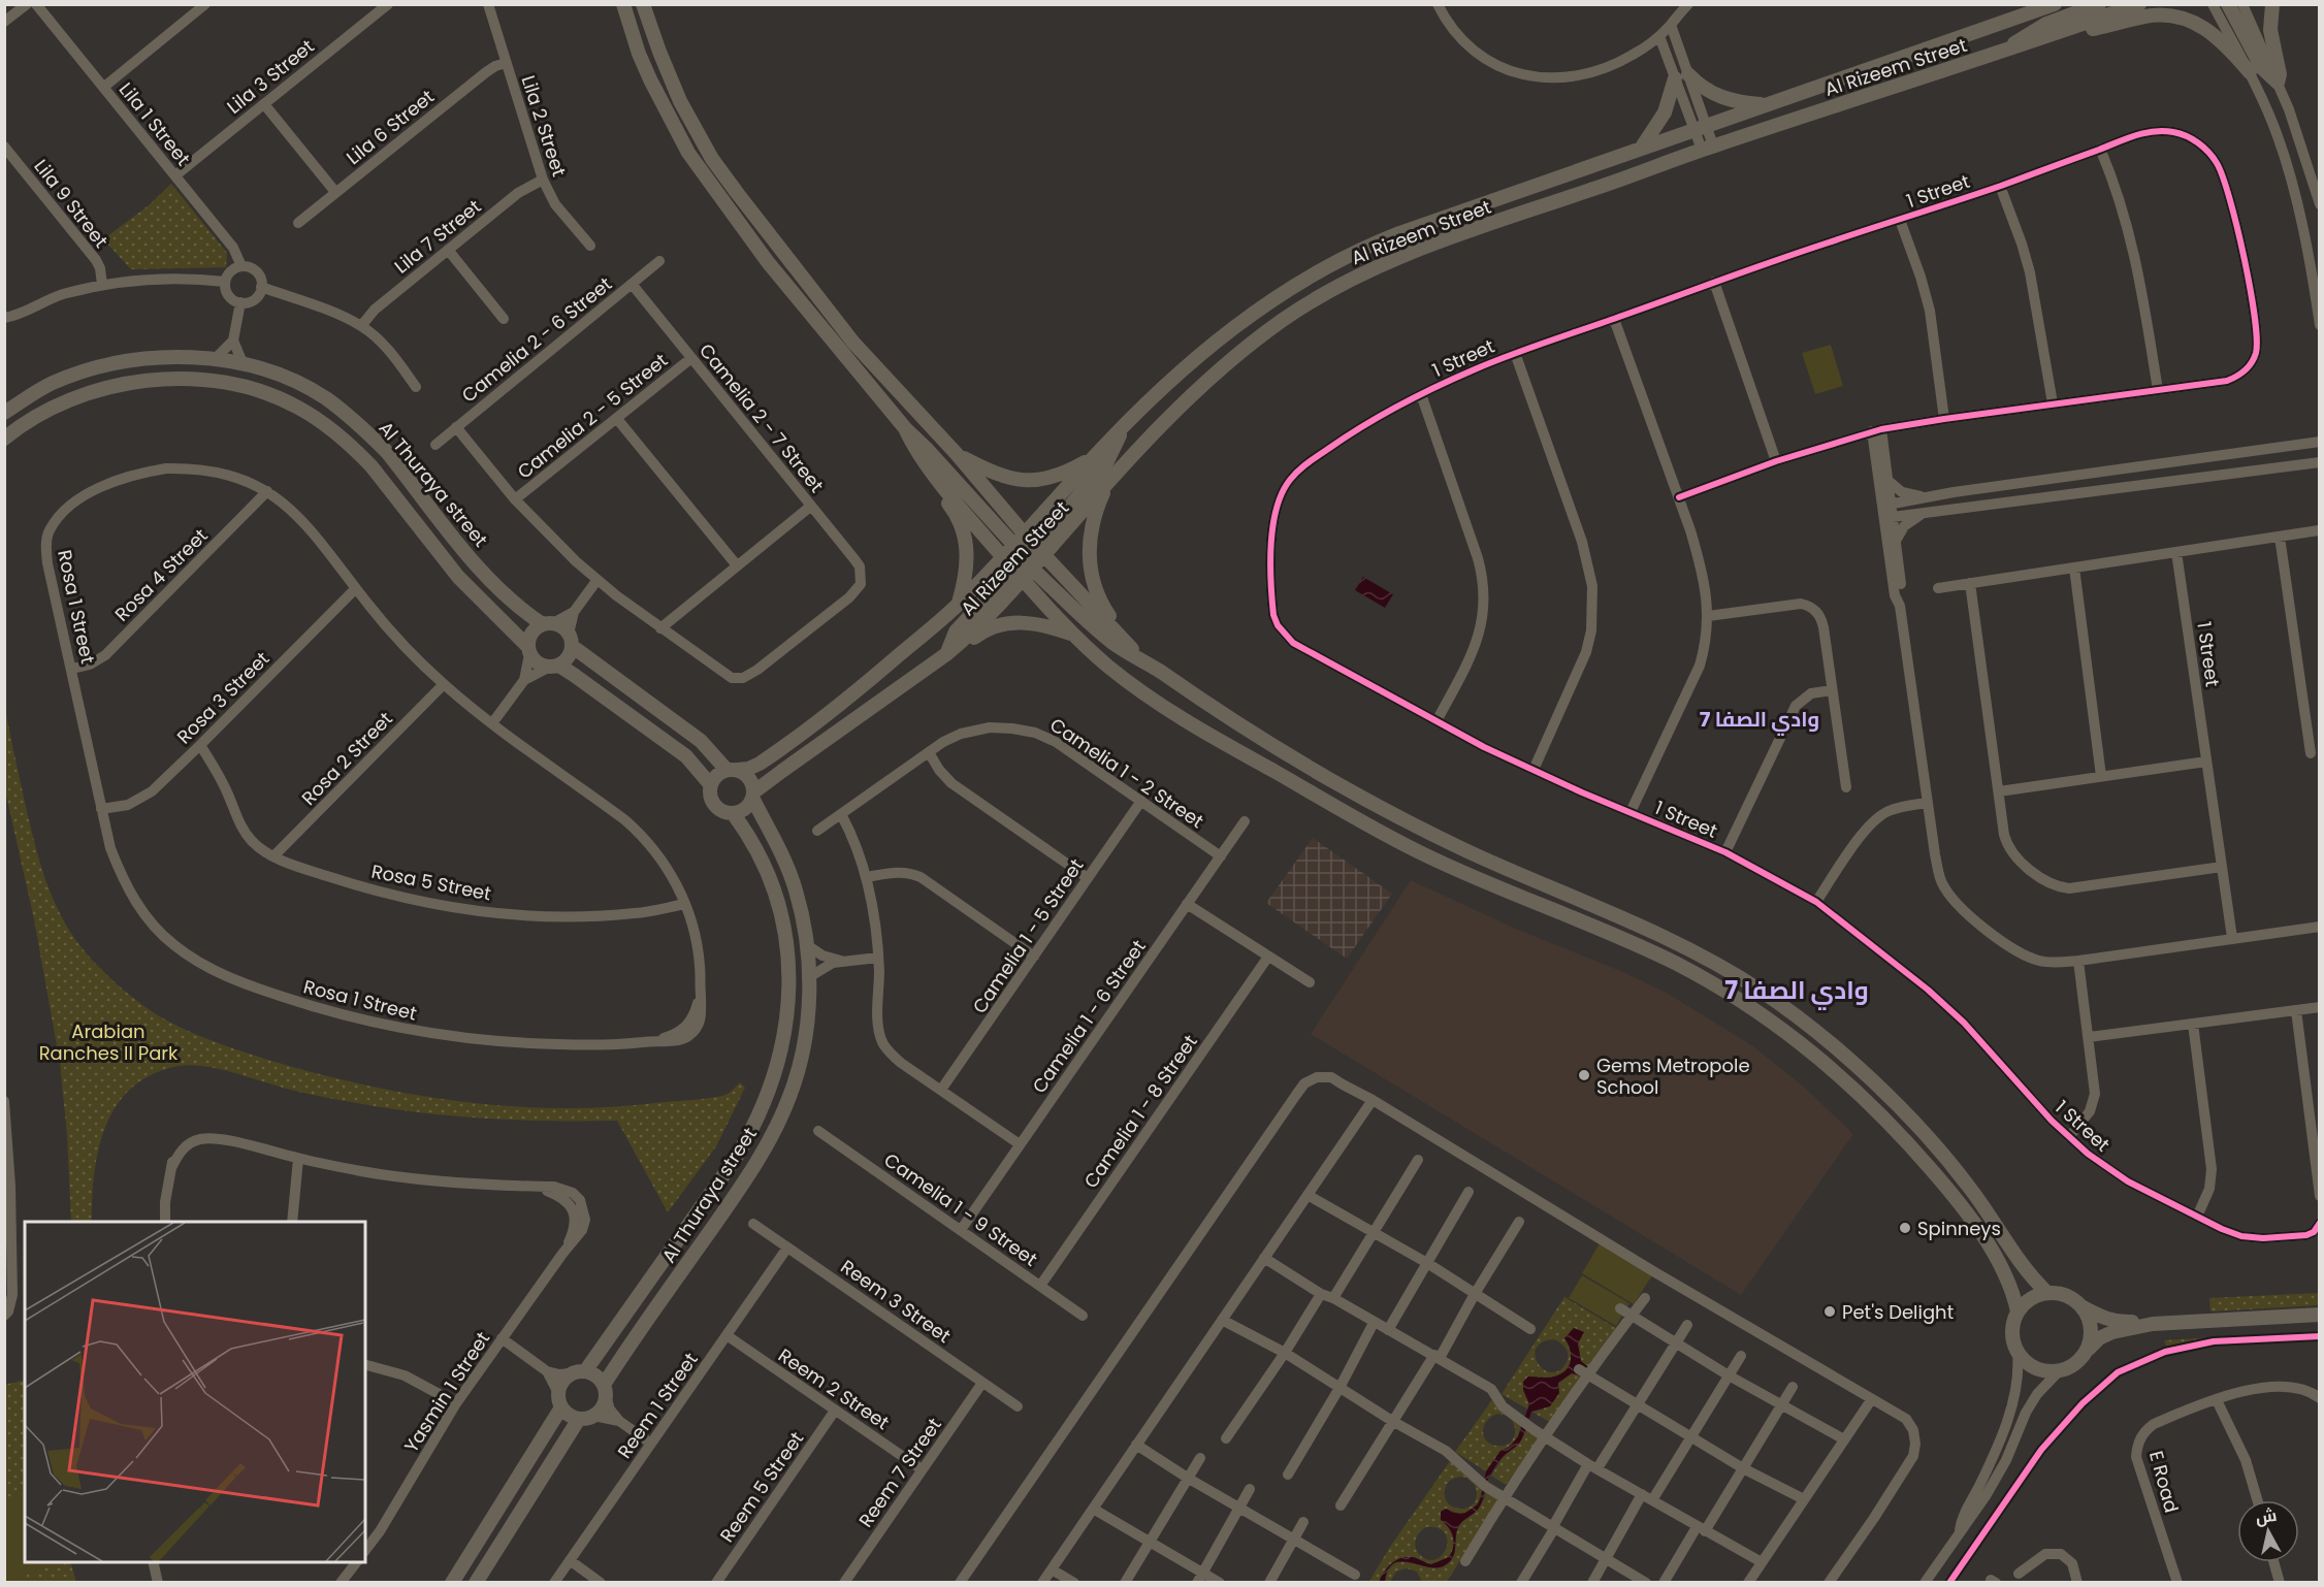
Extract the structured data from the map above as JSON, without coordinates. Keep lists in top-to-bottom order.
{
  "streets": {
    "street": [
      "Al Rizeem Street",
      "Lila 3 Street",
      "Lila 1 Street",
      "Lila 2 Street",
      "Lila 6 Street",
      "1 Street",
      "Lila 9 Street",
      "Lila 7 Street",
      "Camelia 2 - 6 Street",
      "Camelia 2 - 5 Street",
      "Camelia 2 - 7 Street",
      "Al Thuraya street",
      "Rosa 4 Street",
      "Rosa 1 Street",
      "Rosa 3 Street",
      "Rosa 2 Street",
      "Camelia 1 - 2 Street",
      "Rosa 5 Street",
      "Camelia 1 - 5 Street",
      "Camelia 1 - 6 Street",
      "Camelia 1 - 8 Street",
      "Camelia 1 - 9 Street",
      "Reem 3 Street",
      "Reem 2 Street",
      "Yasmin 1 Street",
      "Reem 1 Street",
      "Reem 7 Street",
      "E Road",
      "Reem 5 Street"
    ]
  },
  "crossings": [
    ["Al Rizeem Street", "Al Thuraya street"],
    ["Lila 3 Street", "Lila 1 Street"],
    ["Lila 2 Street", "Lila 6 Street"],
    ["Lila 2 Street", "Lila 7 Street"],
    ["Camelia 2 - 6 Street", "Camelia 2 - 7 Street"],
    ["Camelia 2 - 5 Street", "Camelia 2 - 7 Street"],
    ["Rosa 4 Street", "Rosa 1 Street"],
    ["Rosa 1 Street", "Rosa 3 Street"],
    ["Rosa 1 Street", "Rosa 2 Street"],
    ["Rosa 1 Street", "Rosa 5 Street"],
    ["Rosa 3 Street", "Rosa 5 Street"],
    ["Rosa 2 Street", "Rosa 5 Street"],
    ["Camelia 1 - 2 Street", "Camelia 1 - 5 Street"],
    ["Camelia 1 - 2 Street", "Camelia 1 - 6 Street"],
    ["Camelia 1 - 6 Street", "Camelia 1 - 9 Street"],
    ["Camelia 1 - 8 Street", "Camelia 1 - 9 Street"],
    ["Reem 3 Street", "Reem 1 Street"],
    ["Reem 3 Street", "Reem 7 Street"],
    ["Reem 2 Street", "Reem 1 Street"],
    ["Reem 2 Street", "Reem 7 Street"],
    ["Reem 2 Street", "Reem 5 Street"]
  ],
  "districts": ["وادي الصفا 7", "وادي الصفا 7"],
  "parks": ["Arabian Ranches II Park"],
  "places": ["Gems Metropole School", "Spinneys", "Pet's Delight"],
  "north": "top"
}
